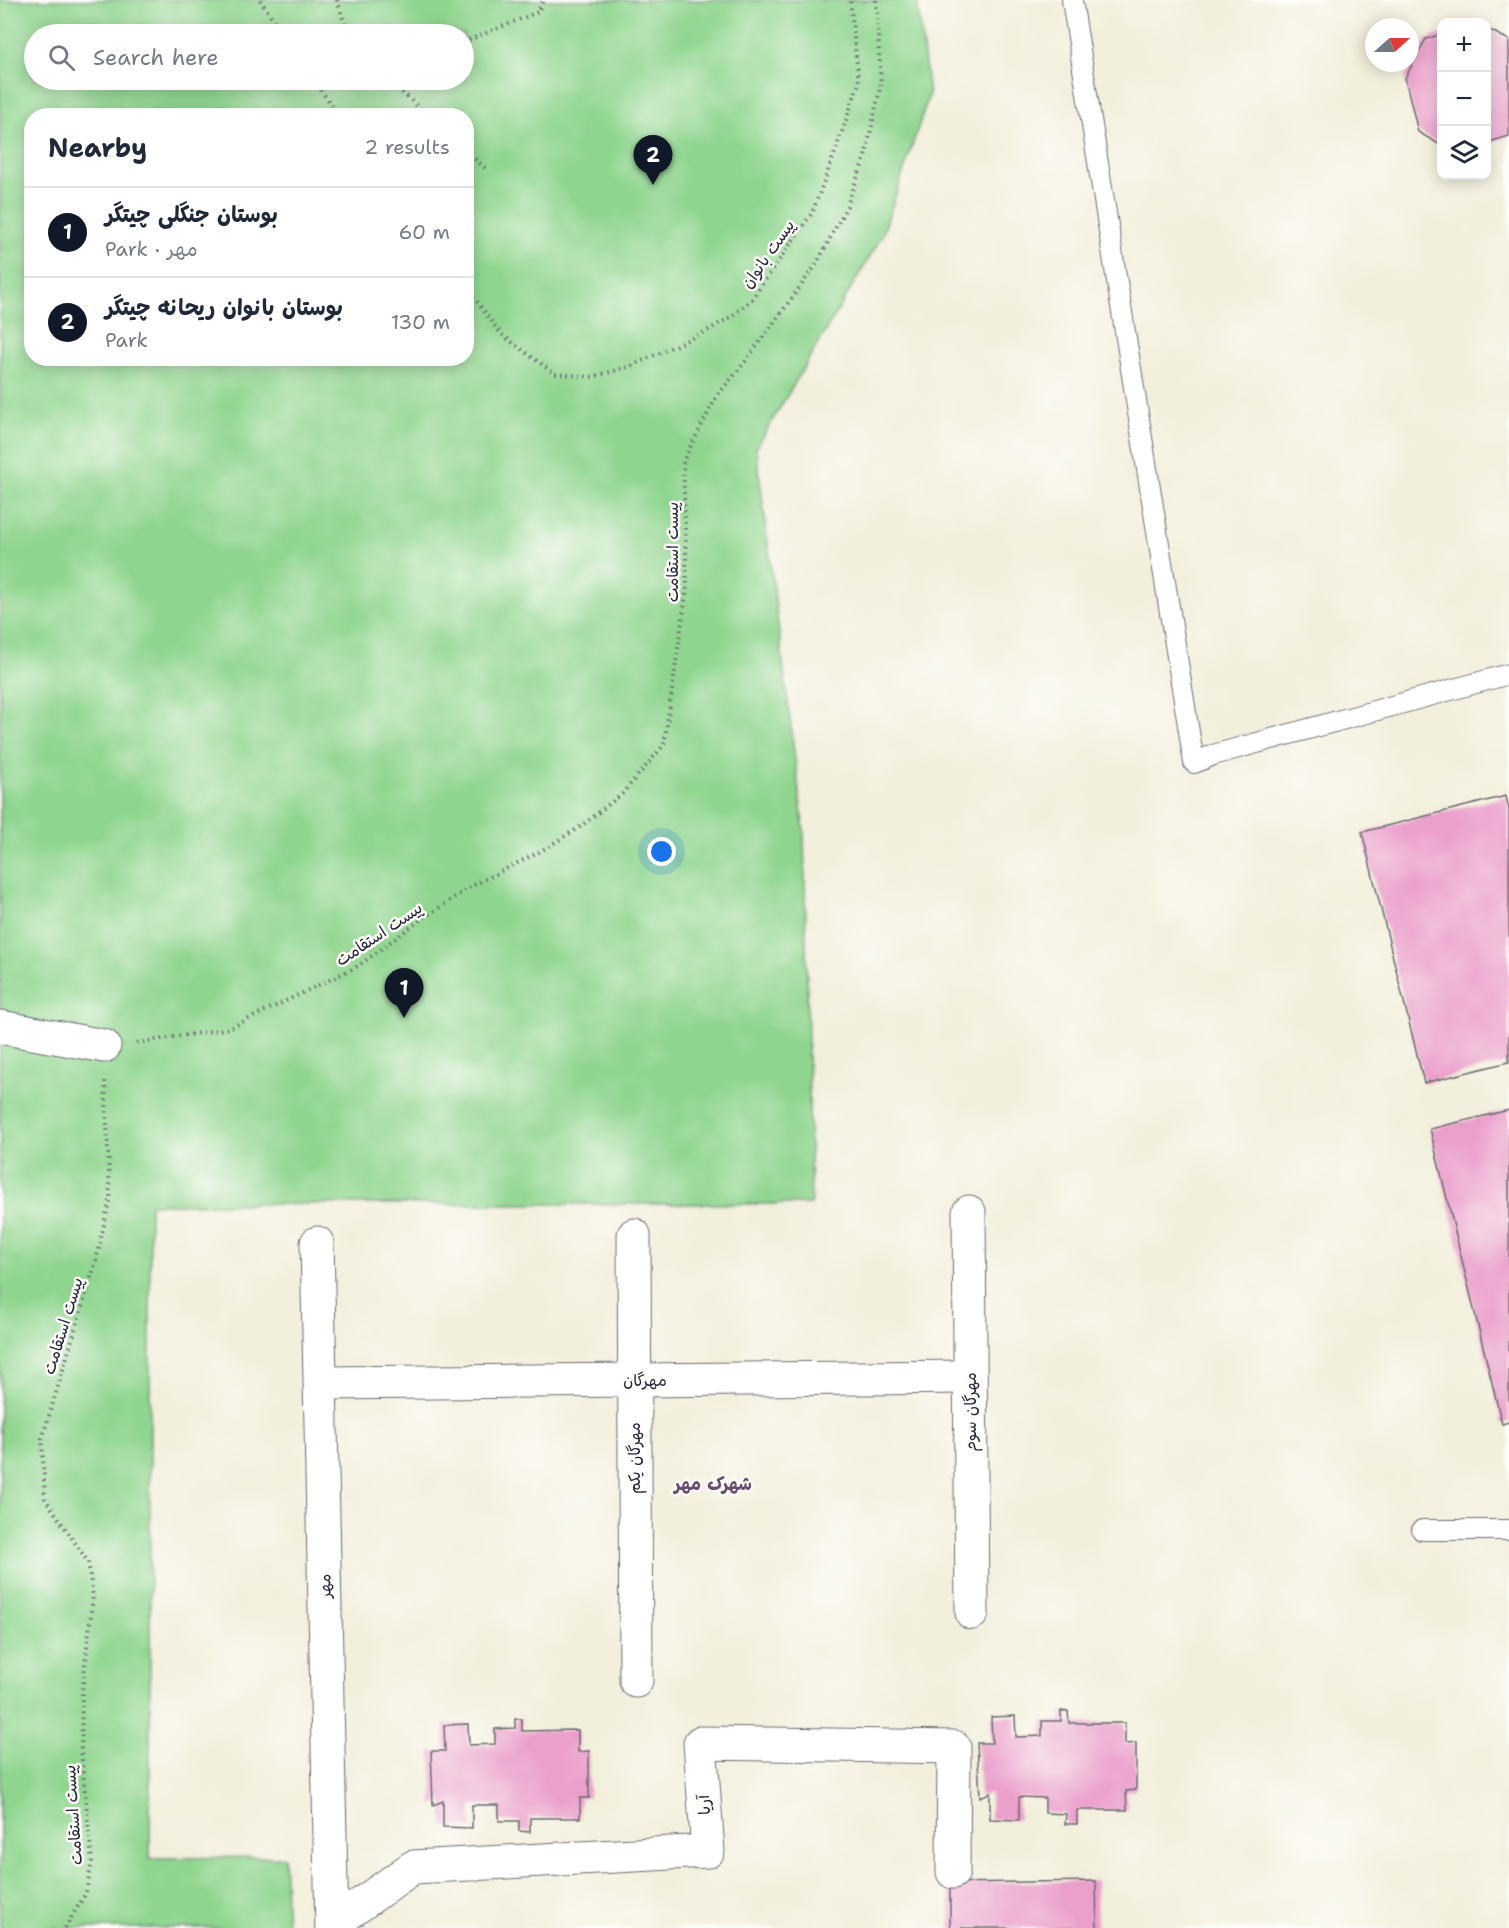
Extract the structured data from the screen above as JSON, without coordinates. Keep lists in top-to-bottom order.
{
  "streets": {
    "street": [
      "مهرگان",
      "مهرگان سوم",
      "مهرگان یکم",
      "مهر",
      "آریا"
    ],
    "path": ["پیست بانوان", "پیست استقامت"]
  },
  "crossings": [
    ["مهرگان", "مهرگان سوم"],
    ["مهرگان", "مهرگان یکم"],
    ["مهرگان", "مهر"],
    ["مهر", "آریا"]
  ],
  "districts": ["شهرک مهر"],
  "north": "right",
  "page": {
    "map_buttons": ["+", "−"],
    "search": "Search here",
    "heading": ["Nearby", "2 results"],
    "pins": ["2", "1"],
    "list": [
      {
        "mark": "1",
        "name": "بوستان جنگلی چیتگر",
        "note": "Park · مهر",
        "value": "60 m"
      },
      {
        "mark": "2",
        "name": "بوستان بانوان ریحانه چیتگر",
        "note": "Park",
        "value": "130 m"
      }
    ]
  }
}
